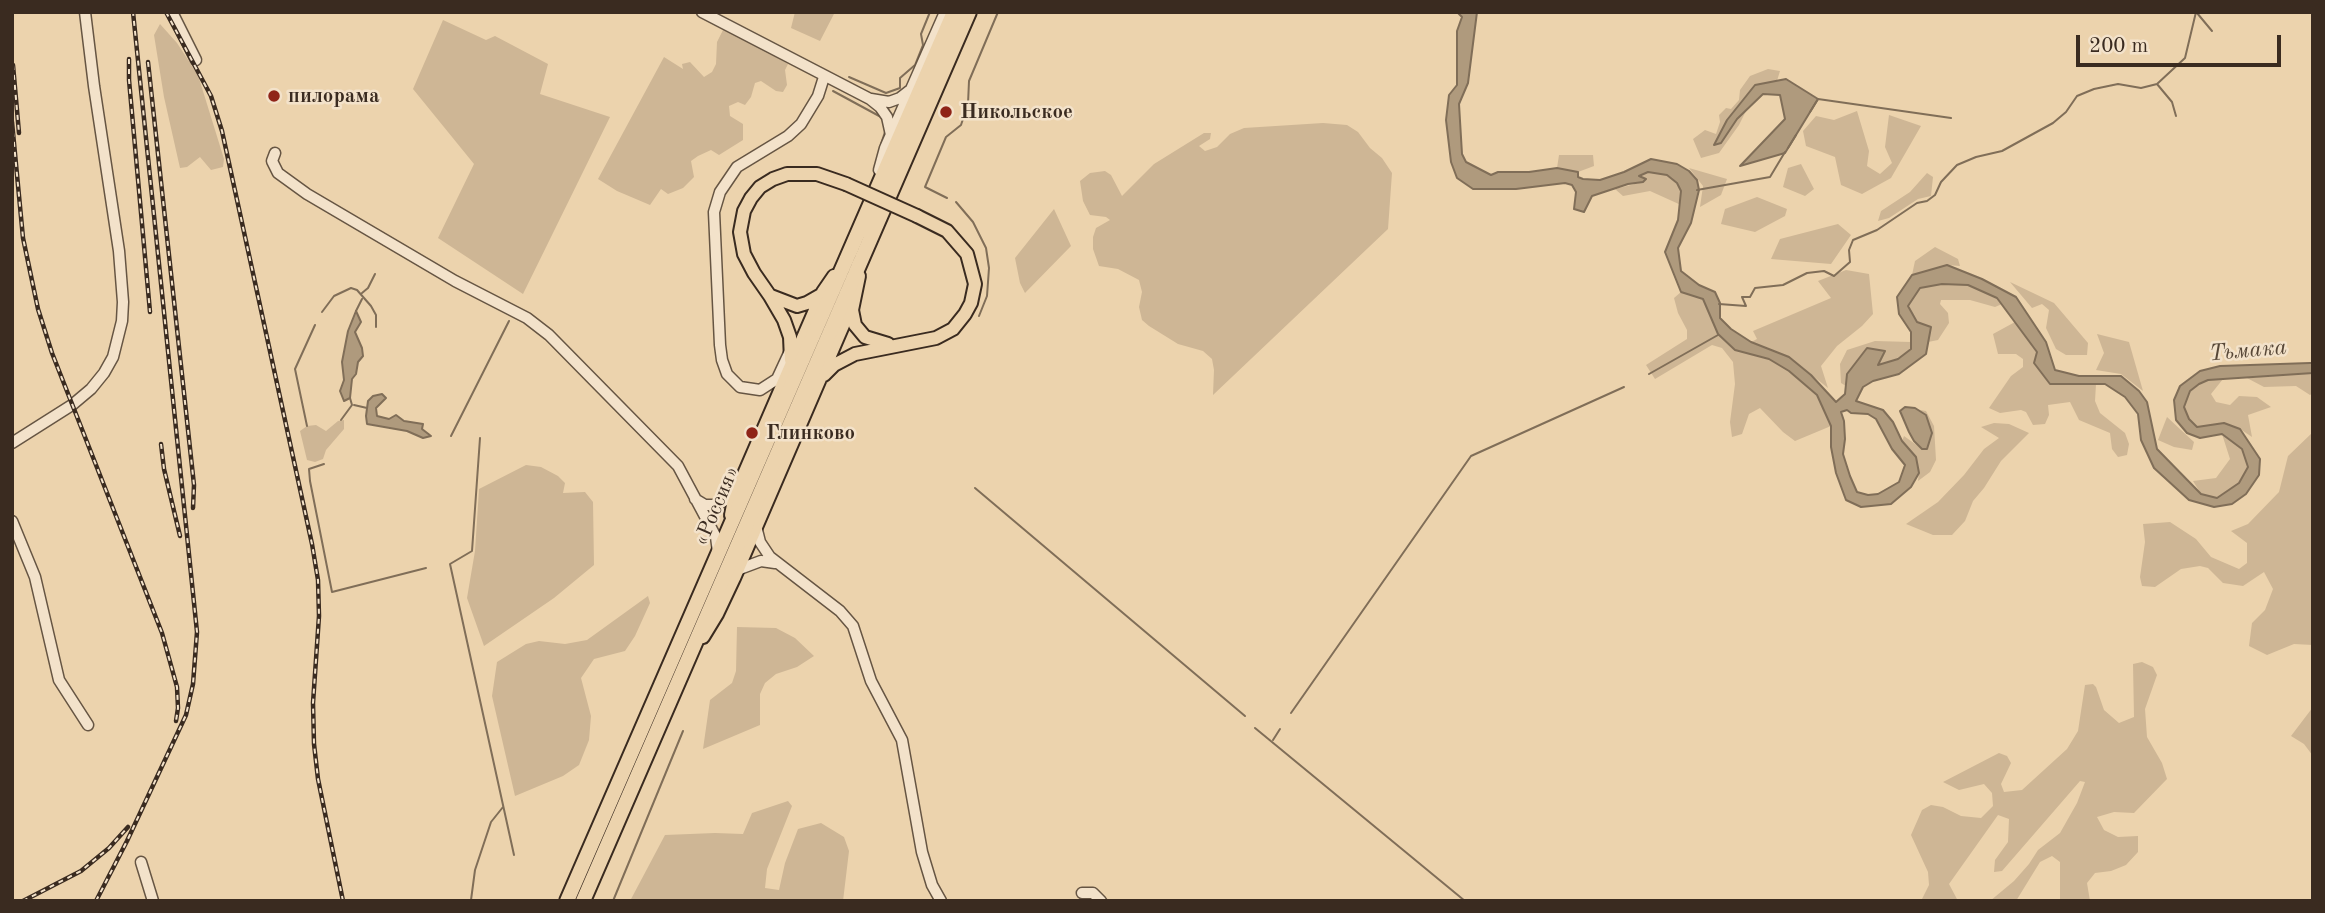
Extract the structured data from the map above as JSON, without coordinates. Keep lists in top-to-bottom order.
{
  "streets": {
    "highway": ["«Россия»"]
  },
  "water": ["Тьмака"],
  "places": ["пилорама", "Никольское", "Глинково"],
  "scale_bar": "200 m"
}
